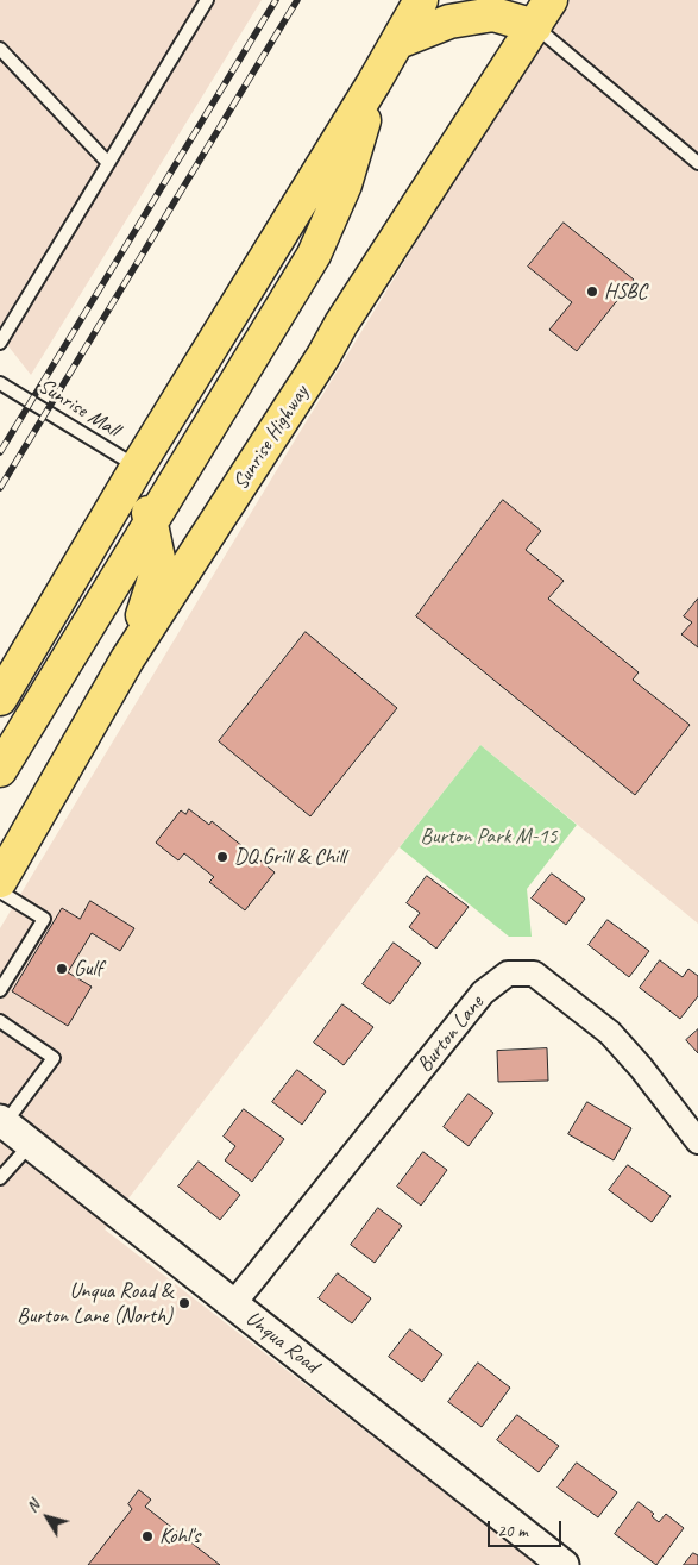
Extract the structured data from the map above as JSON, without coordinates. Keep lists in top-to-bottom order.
{
  "streets": {
    "highway": ["Sunrise Highway"],
    "street": ["Burton Lane", "Unqua Road"],
    "lane": ["Sunrise Mall"]
  },
  "crossings": [
    ["Burton Lane", "Unqua Road"]
  ],
  "parks": ["Burton Park M-15"],
  "places": [
    "HSBC",
    "DQ Grill & Chill",
    "Gulf",
    "Unqua Road & Burton Lane (North)",
    "Kohl's"
  ],
  "scale_bar": "20 m",
  "north": "top left"
}
